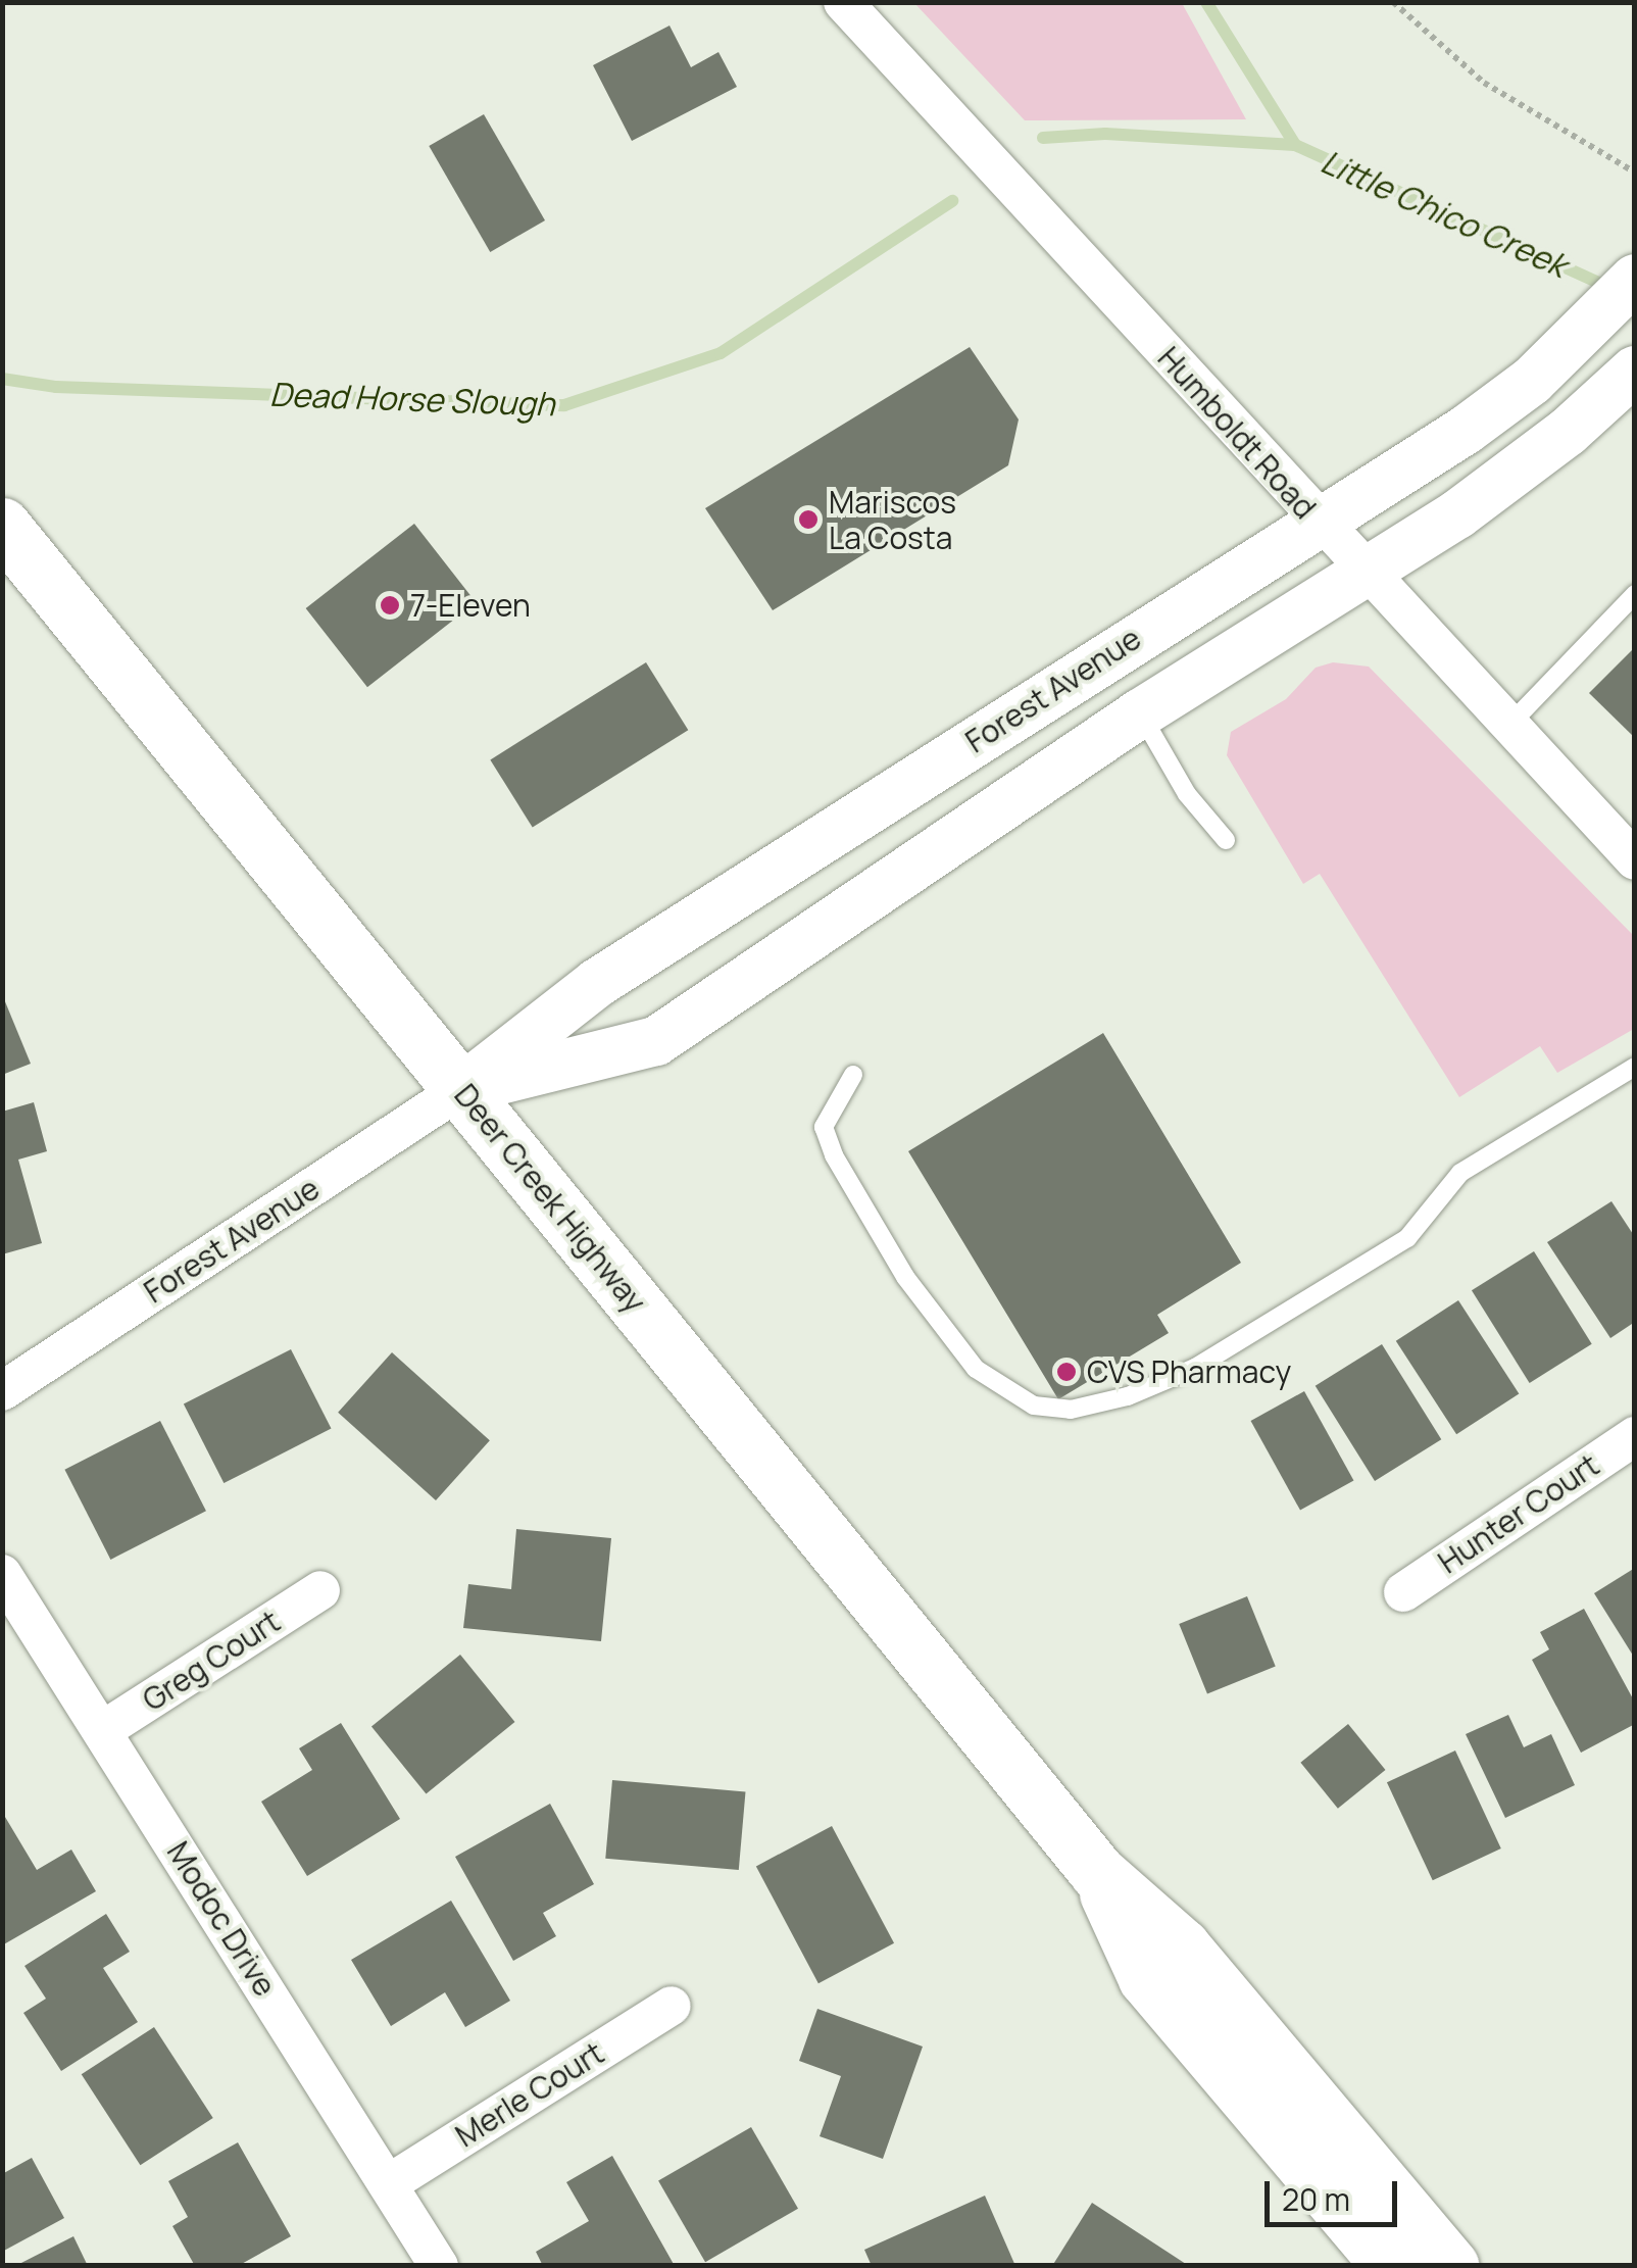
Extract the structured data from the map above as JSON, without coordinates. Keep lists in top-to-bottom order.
{
  "streets": {
    "main road": ["Deer Creek Highway"],
    "street": [
      "Humboldt Road",
      "Forest Avenue",
      "Hunter Court",
      "Greg Court",
      "Modoc Drive",
      "Merle Court"
    ]
  },
  "crossings": [
    ["Humboldt Road", "Forest Avenue"],
    ["Forest Avenue", "Deer Creek Highway"],
    ["Greg Court", "Modoc Drive"],
    ["Modoc Drive", "Merle Court"]
  ],
  "water": ["Little Chico Creek", "Dead Horse Slough"],
  "places": ["Mariscos La Costa", "7-Eleven", "CVS Pharmacy"],
  "scale_bar": "20 m"
}
